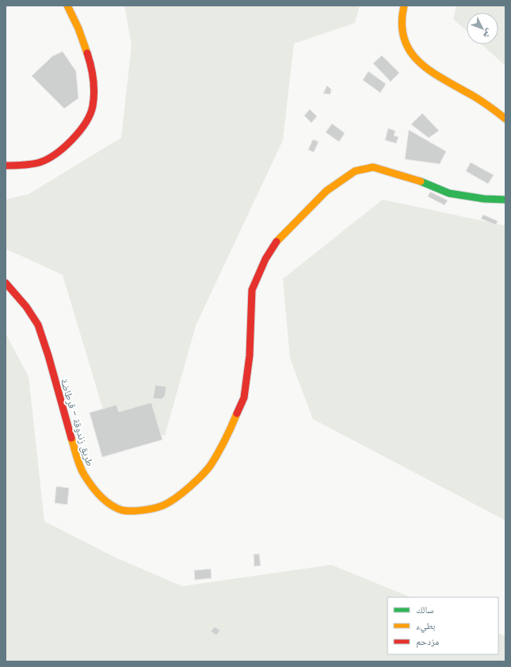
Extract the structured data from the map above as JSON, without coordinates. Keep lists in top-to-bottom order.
{
  "streets": {
    "main road": ["طريق زندوقة - قرطاضة"]
  },
  "legend": ["سالك", "بطيء", "مزدحم"],
  "north": "bottom right"
}
